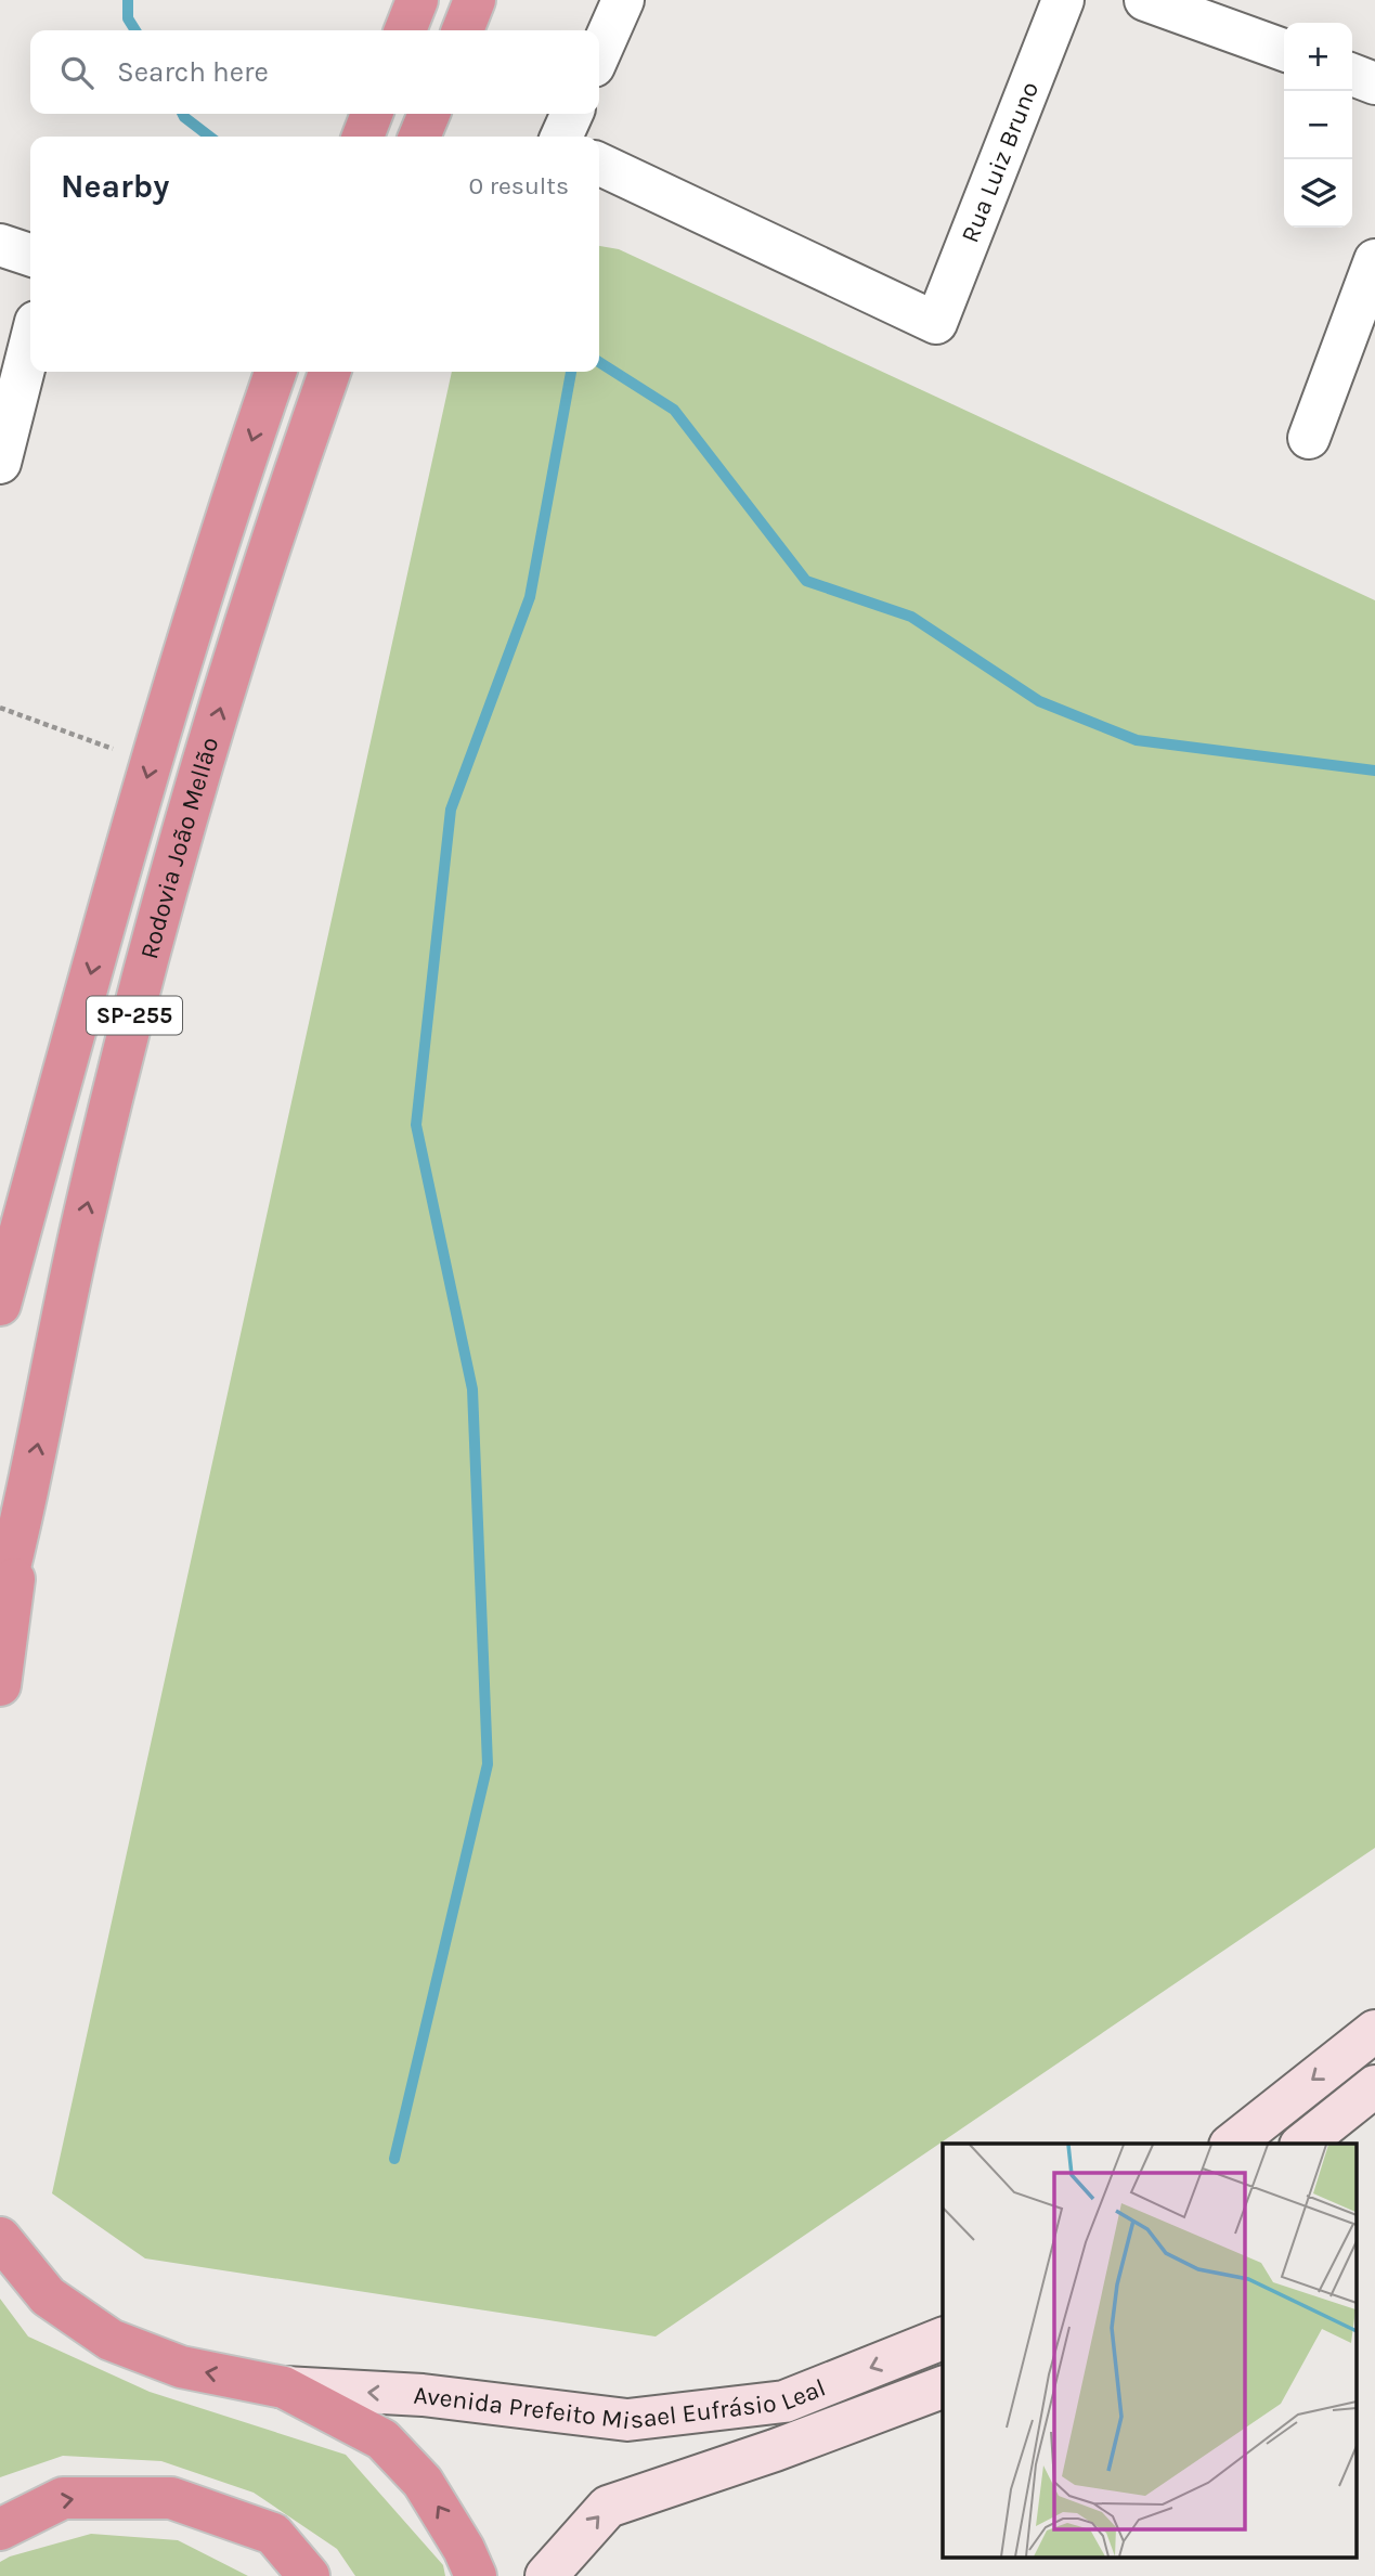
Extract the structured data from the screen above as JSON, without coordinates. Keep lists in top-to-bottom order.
{
  "streets": {
    "highway": ["Rodovia João Mellão", "SP-255"],
    "main road": ["Avenida Prefeito Misael Eufrásio Leal"],
    "street": ["Rua Luiz Bruno"]
  },
  "page": {
    "map_buttons": ["+", "−"],
    "search": "Search here",
    "heading": ["Nearby", "0 results"]
  }
}
